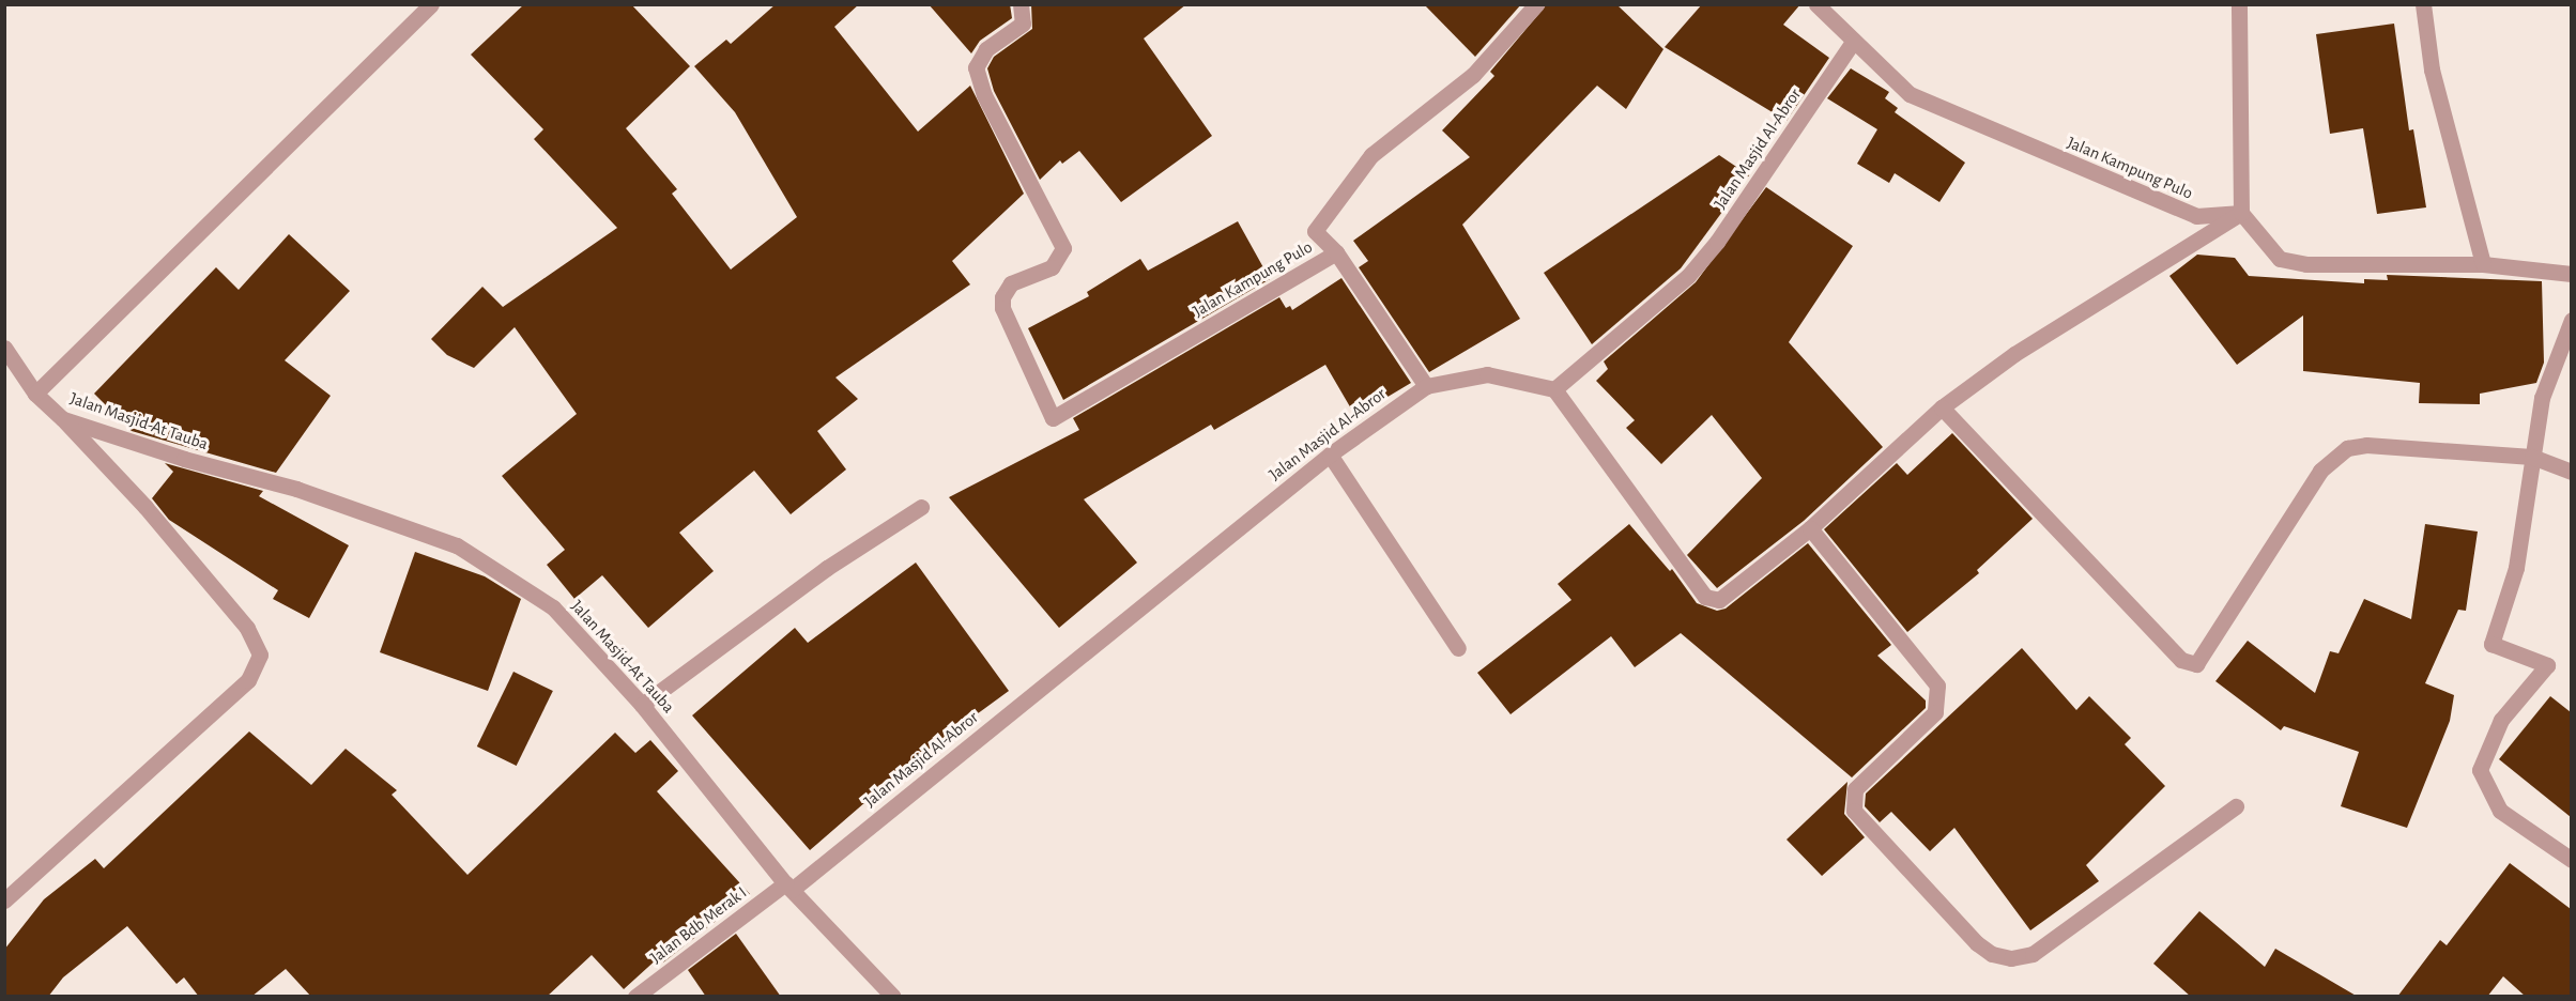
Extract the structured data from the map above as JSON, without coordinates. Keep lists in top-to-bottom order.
{
  "streets": {
    "street": [
      "Jalan Masjid Al-Abror",
      "Jalan Kampung Pulo",
      "Jalan Masjid-At Tauba",
      "Jalan Bdb Merak I"
    ]
  },
  "crossings": [
    ["Jalan Masjid Al-Abror", "Jalan Kampung Pulo"],
    ["Jalan Masjid Al-Abror", "Jalan Masjid-At Tauba"],
    ["Jalan Masjid Al-Abror", "Jalan Bdb Merak I"],
    ["Jalan Masjid-At Tauba", "Jalan Bdb Merak I"]
  ]
}
